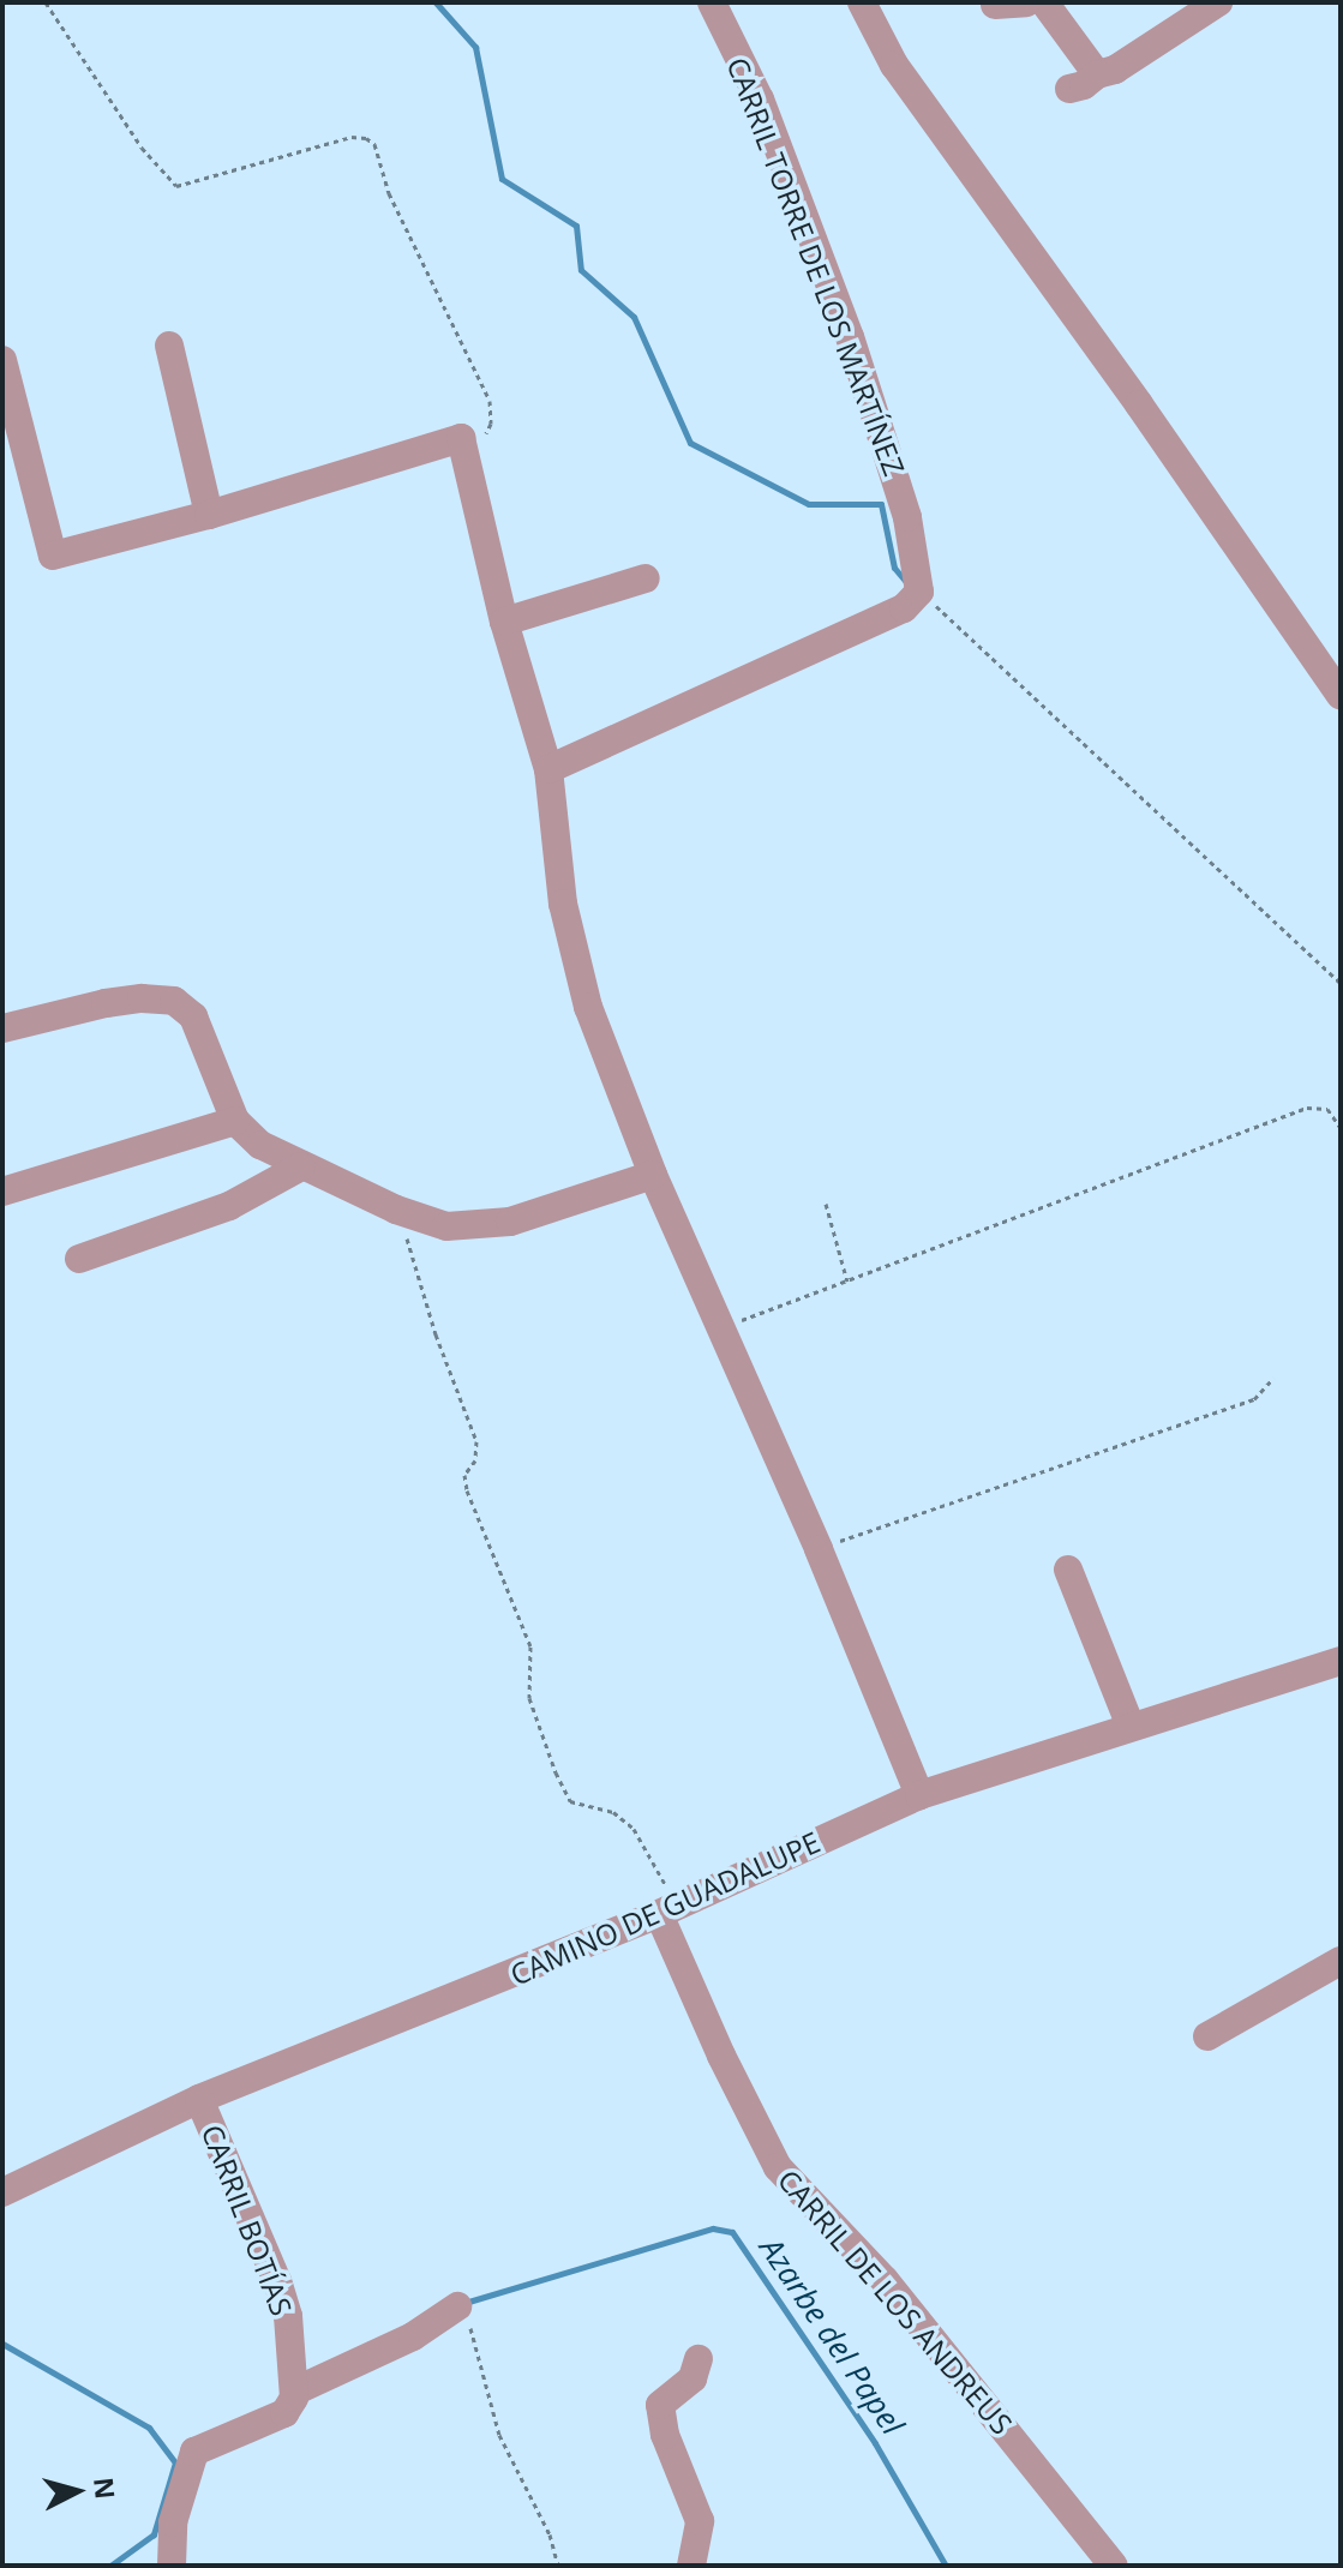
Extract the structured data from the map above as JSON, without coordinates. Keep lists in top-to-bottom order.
{
  "streets": {
    "street": [
      "CARRIL TORRE DE LOS MARTÍNEZ",
      "CAMINO DE GUADALUPE",
      "CARRIL BOTÍAS",
      "CARRIL DE LOS ANDREUS"
    ]
  },
  "crossings": [
    ["CAMINO DE GUADALUPE", "CARRIL BOTÍAS"],
    ["CAMINO DE GUADALUPE", "CARRIL DE LOS ANDREUS"]
  ],
  "water": ["Azarbe del Papel"],
  "north": "right"
}
